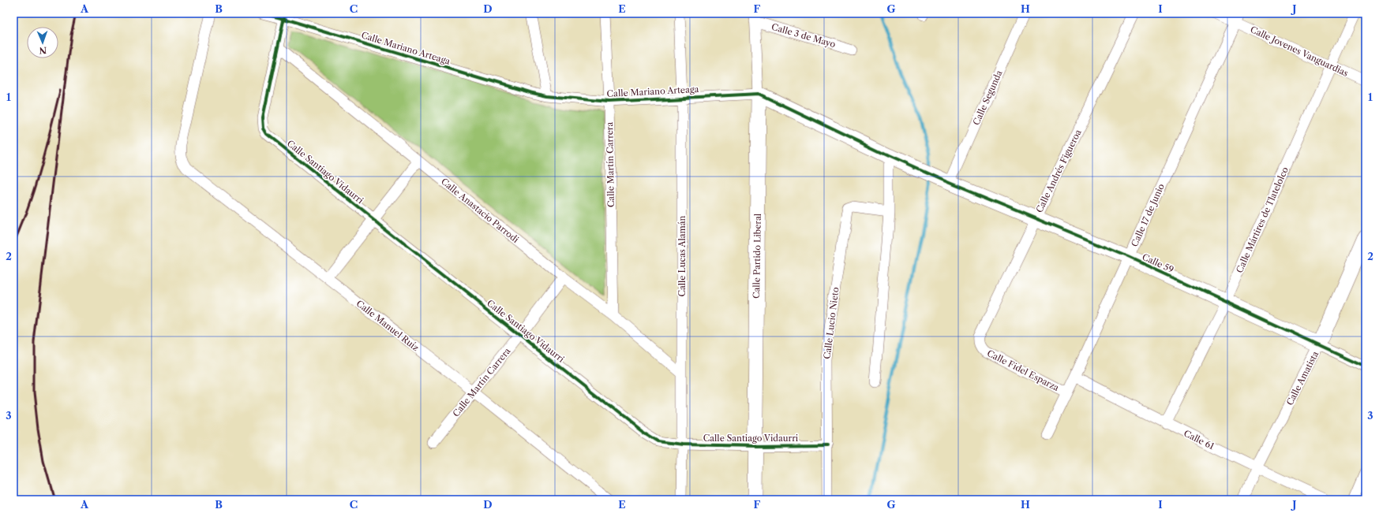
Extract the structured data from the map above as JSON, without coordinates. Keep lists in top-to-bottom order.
{
  "streets": {
    "street": [
      "Calle 3 de Mayo",
      "Calle Mariano Arteaga",
      "Calle Jovenes Vanguardias",
      "Calle Segunda",
      "Calle Martín Carrera",
      "Calle Andrés Figueroa",
      "Calle Santiago Vidaurri",
      "Calle Anastacio Parrodi",
      "Calle 17 de Junio",
      "Calle Mártires de Tlatelolco",
      "Calle Lucas Alamán",
      "Calle Partido Liberal",
      "Calle 59",
      "Calle Lucio Nieto",
      "Calle Manuel Ruíz",
      "Calle Fidel Esparza",
      "Calle Amatista",
      "Calle 61"
    ]
  },
  "crossings": [
    ["Calle 3 de Mayo", "Calle Partido Liberal"],
    ["Calle Mariano Arteaga", "Calle Segunda"],
    ["Calle Mariano Arteaga", "Calle Martín Carrera"],
    ["Calle Mariano Arteaga", "Calle Lucas Alamán"],
    ["Calle Mariano Arteaga", "Calle Partido Liberal"],
    ["Calle Mariano Arteaga", "Calle 59"],
    ["Calle Jovenes Vanguardias", "Calle 17 de Junio"],
    ["Calle Jovenes Vanguardias", "Calle Mártires de Tlatelolco"],
    ["Calle Segunda", "Calle 59"],
    ["Calle Martín Carrera", "Calle Santiago Vidaurri"],
    ["Calle Martín Carrera", "Calle Anastacio Parrodi"],
    ["Calle Martín Carrera", "Calle Manuel Ruíz"],
    ["Calle Andrés Figueroa", "Calle 59"],
    ["Calle Andrés Figueroa", "Calle Fidel Esparza"],
    ["Calle Santiago Vidaurri", "Calle Anastacio Parrodi"],
    ["Calle Santiago Vidaurri", "Calle Lucas Alamán"],
    ["Calle Santiago Vidaurri", "Calle Partido Liberal"],
    ["Calle Santiago Vidaurri", "Calle Lucio Nieto"],
    ["Calle Anastacio Parrodi", "Calle Lucas Alamán"],
    ["Calle 17 de Junio", "Calle 59"],
    ["Calle 17 de Junio", "Calle Fidel Esparza"],
    ["Calle 17 de Junio", "Calle 61"],
    ["Calle Mártires de Tlatelolco", "Calle 59"],
    ["Calle Mártires de Tlatelolco", "Calle 61"],
    ["Calle 59", "Calle Amatista"],
    ["Calle Amatista", "Calle 61"]
  ],
  "north": "bottom",
  "grid": {
    "columns": [
      "A",
      "B",
      "C",
      "D",
      "E",
      "F",
      "G",
      "H",
      "I",
      "J"
    ],
    "rows": ["1", "2", "3"]
  }
}
